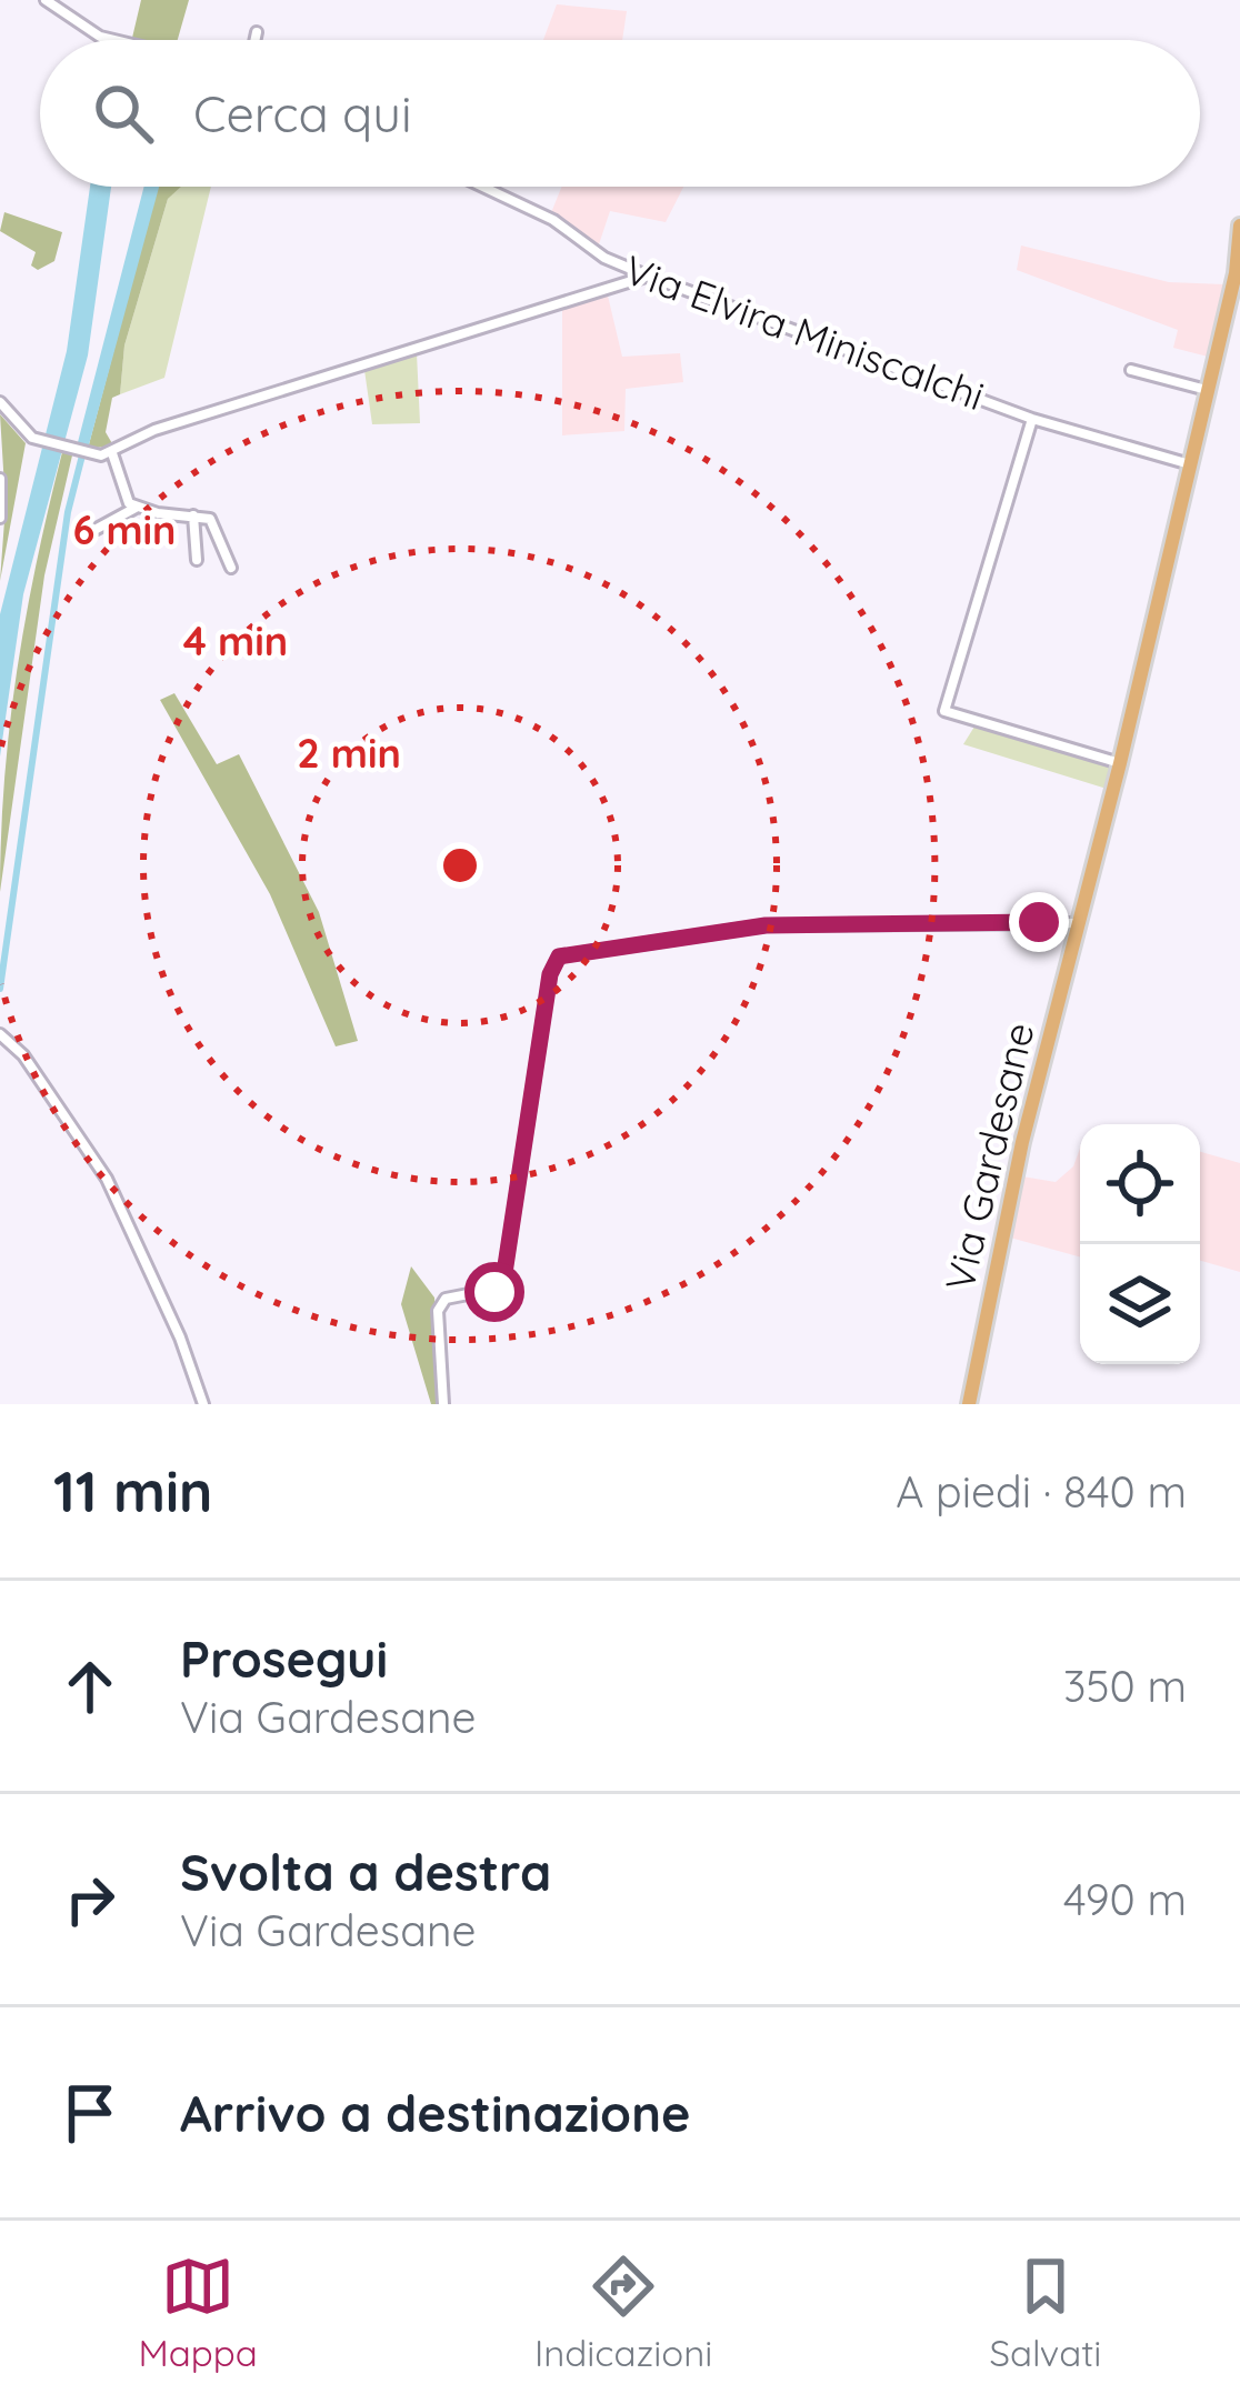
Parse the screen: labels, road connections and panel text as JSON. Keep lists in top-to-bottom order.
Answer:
{
  "streets": {
    "main road": ["Via Gardesane"],
    "street": ["Via Elvira Miniscalchi"]
  },
  "crossings": [
    ["Via Elvira Miniscalchi", "Via Gardesane"]
  ],
  "page": {
    "search": "Cerca qui",
    "heading": ["11 min", "A piedi · 840 m"],
    "list": [
      ["Prosegui", "Via Gardesane", "350 m"],
      ["Svolta a destra", "Via Gardesane", "490 m"],
      "Arrivo a destinazione"
    ],
    "nav": ["Mappa", "Indicazioni", "Salvati"]
  },
  "rings": ["6 min", "4 min", "2 min"]
}
